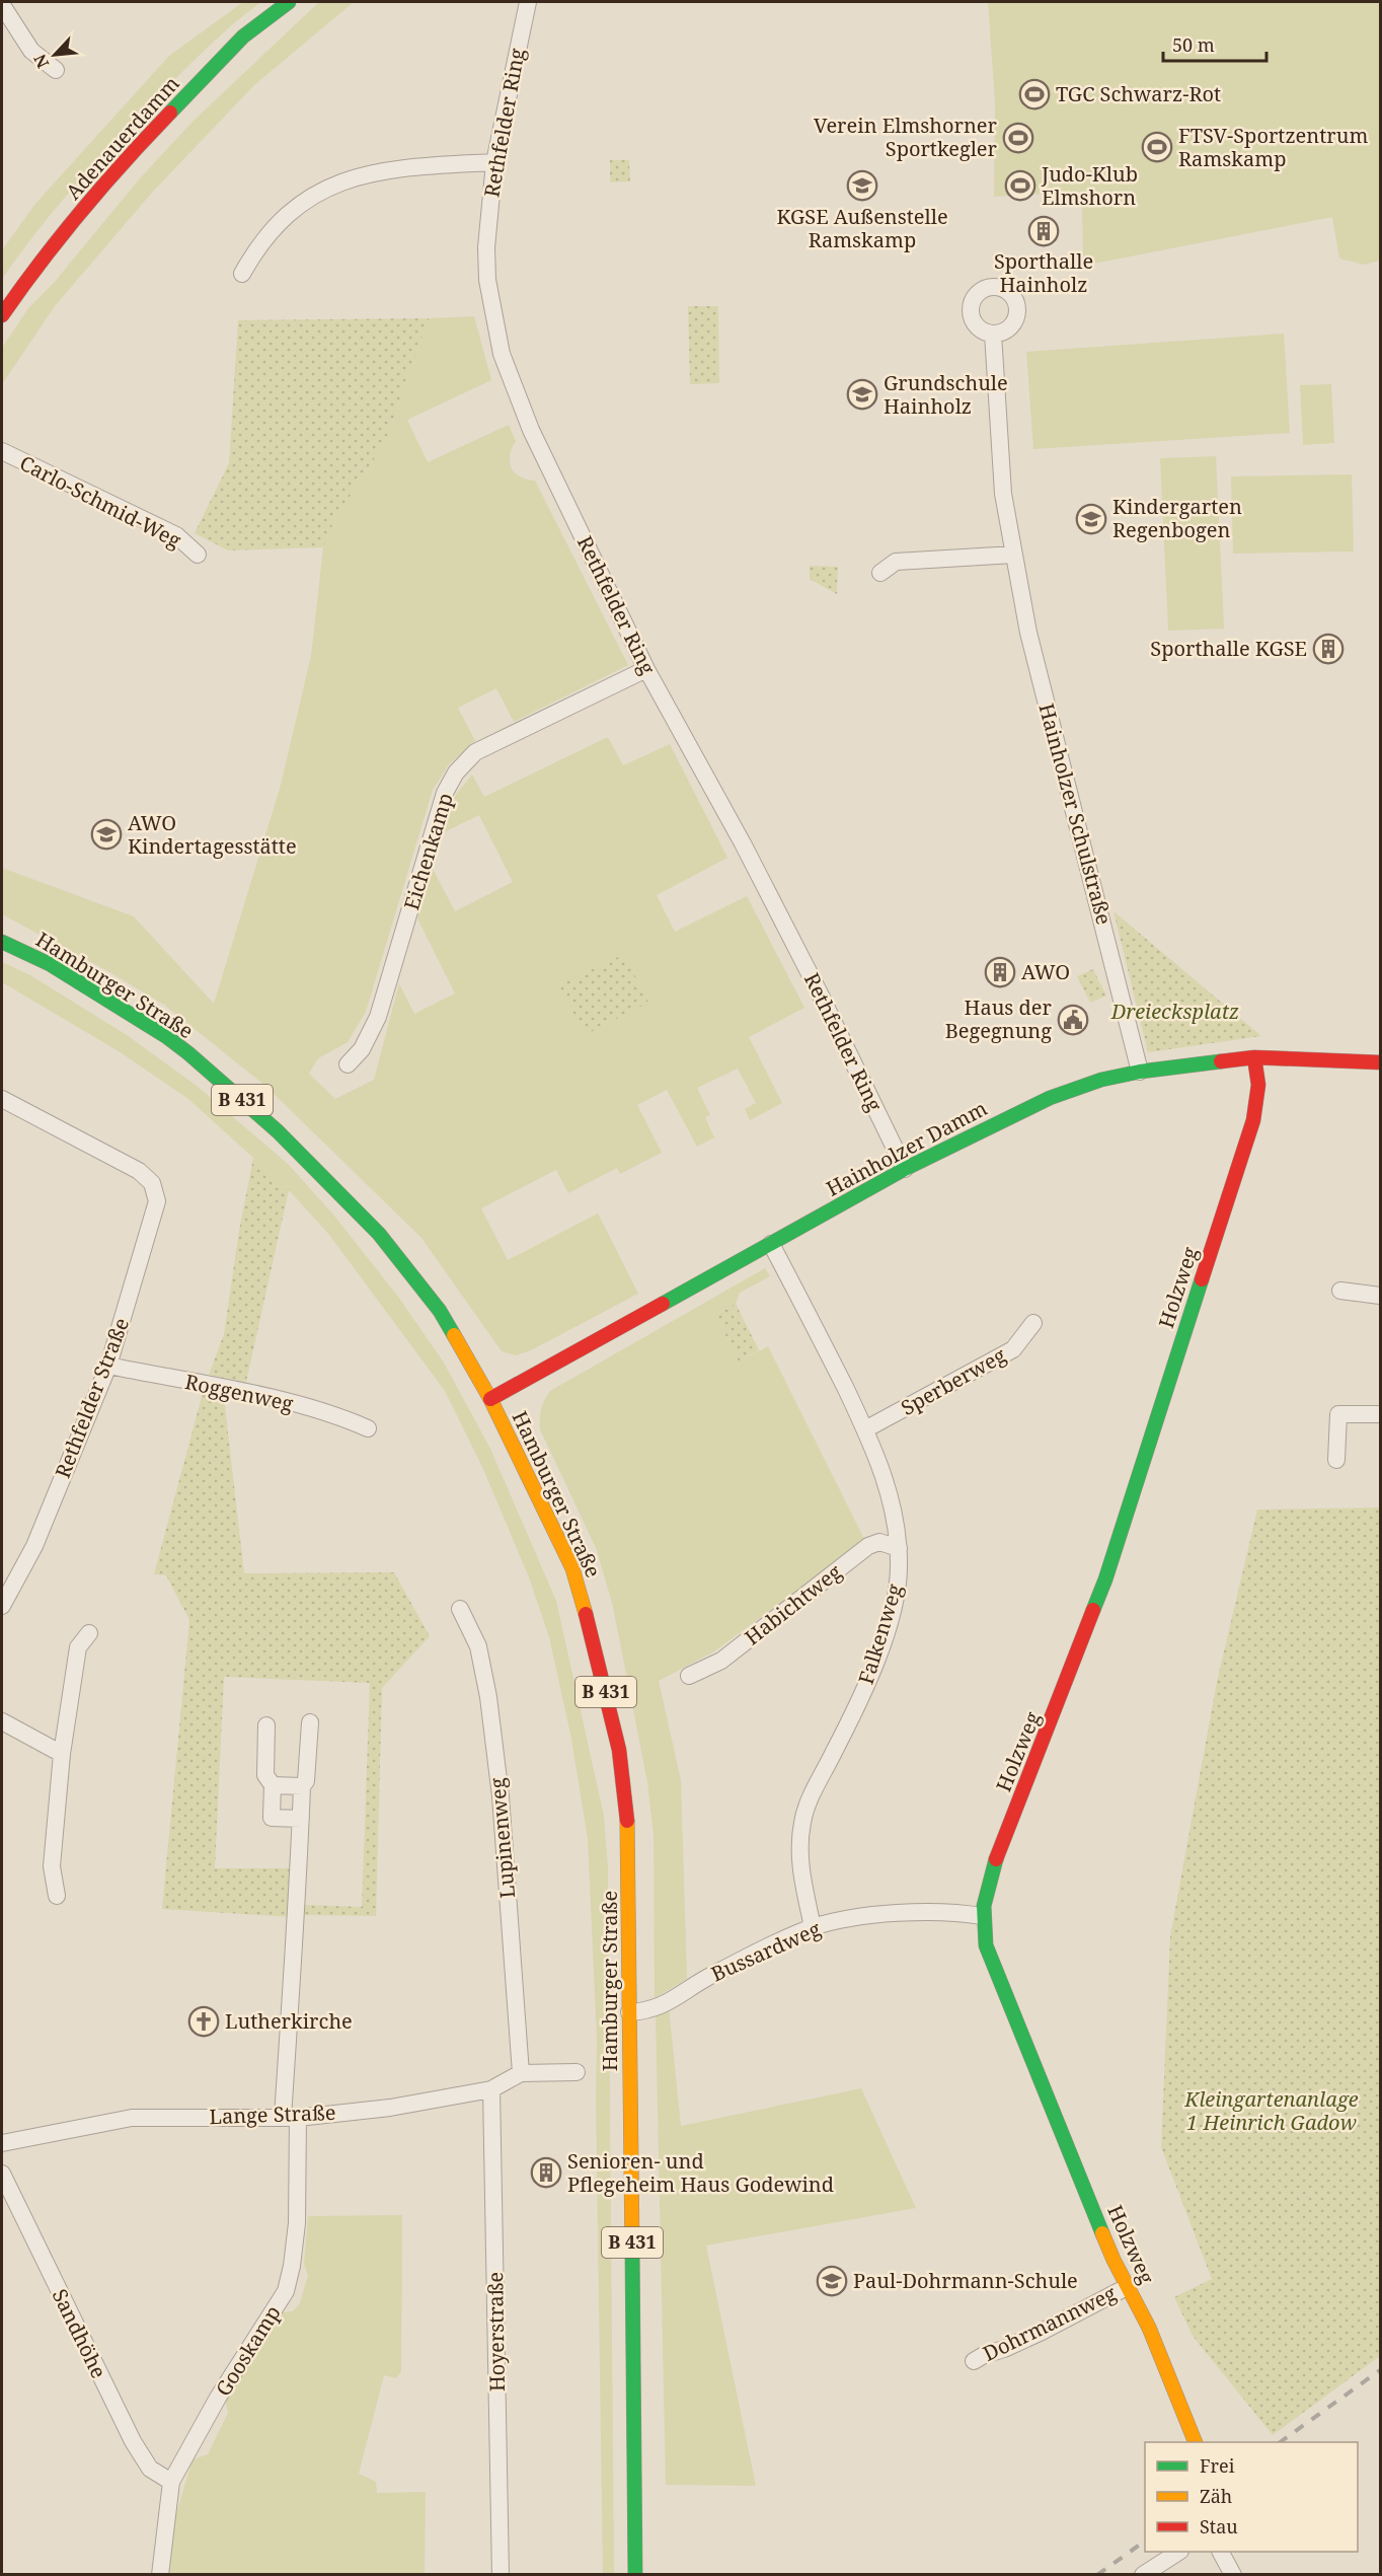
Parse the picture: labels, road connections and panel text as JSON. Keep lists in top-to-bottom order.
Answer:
{
  "streets": {
    "street": [
      "Rethfelder Ring",
      "Adenauerdamm",
      "Carlo-Schmid-Weg",
      "Hainholzer Schulstraße",
      "Eichenkamp",
      "Hamburger Straße",
      "B 431",
      "Hainholzer Damm",
      "Holzweg",
      "Sperberweg",
      "Roggenweg",
      "Rethfelder Straße",
      "Habichtweg",
      "Falkenweg",
      "Lupinenweg",
      "Bussardweg",
      "Lange Straße",
      "Dohrmannweg",
      "Hoyerstraße",
      "Sandhöhe",
      "Gooskamp"
    ]
  },
  "crossings": [
    ["Rethfelder Ring", "Eichenkamp"],
    ["Rethfelder Ring", "Hainholzer Damm"],
    ["Hainholzer Schulstraße", "Hainholzer Damm"],
    ["Hamburger Straße", "Hainholzer Damm"],
    ["Hamburger Straße", "Bussardweg"],
    ["Hainholzer Damm", "Holzweg"],
    ["Hainholzer Damm", "Falkenweg"],
    ["Holzweg", "Bussardweg"],
    ["Holzweg", "Dohrmannweg"],
    ["Sperberweg", "Falkenweg"],
    ["Roggenweg", "Rethfelder Straße"],
    ["Habichtweg", "Falkenweg"],
    ["Falkenweg", "Bussardweg"],
    ["Lupinenweg", "Lange Straße"],
    ["Lange Straße", "Hoyerstraße"],
    ["Lange Straße", "Gooskamp"],
    ["Sandhöhe", "Gooskamp"]
  ],
  "parks": ["Dreiecksplatz", "Kleingartenanlage 1 Heinrich Gadow"],
  "places": {
    "sports": [
      "TGC Schwarz-Rot",
      "Verein Elmshorner Sportkegler",
      "FTSV-Sportzentrum Ramskamp",
      "Judo-Klub Elmshorn"
    ],
    "school or university": [
      "KGSE Außenstelle Ramskamp",
      "Grundschule Hainholz",
      "Kindergarten Regenbogen",
      "AWO Kindertagesstätte",
      "Paul-Dohrmann-Schule"
    ],
    "building": [
      "Sporthalle Hainholz",
      "Sporthalle KGSE",
      "AWO",
      "Senioren- und Pflegeheim Haus Godewind"
    ],
    "public building": ["Haus der Begegnung"],
    "church": ["Lutherkirche"]
  },
  "legend": ["Frei", "Zäh", "Stau"],
  "scale_bar": "50 m",
  "north": "bottom left"
}
